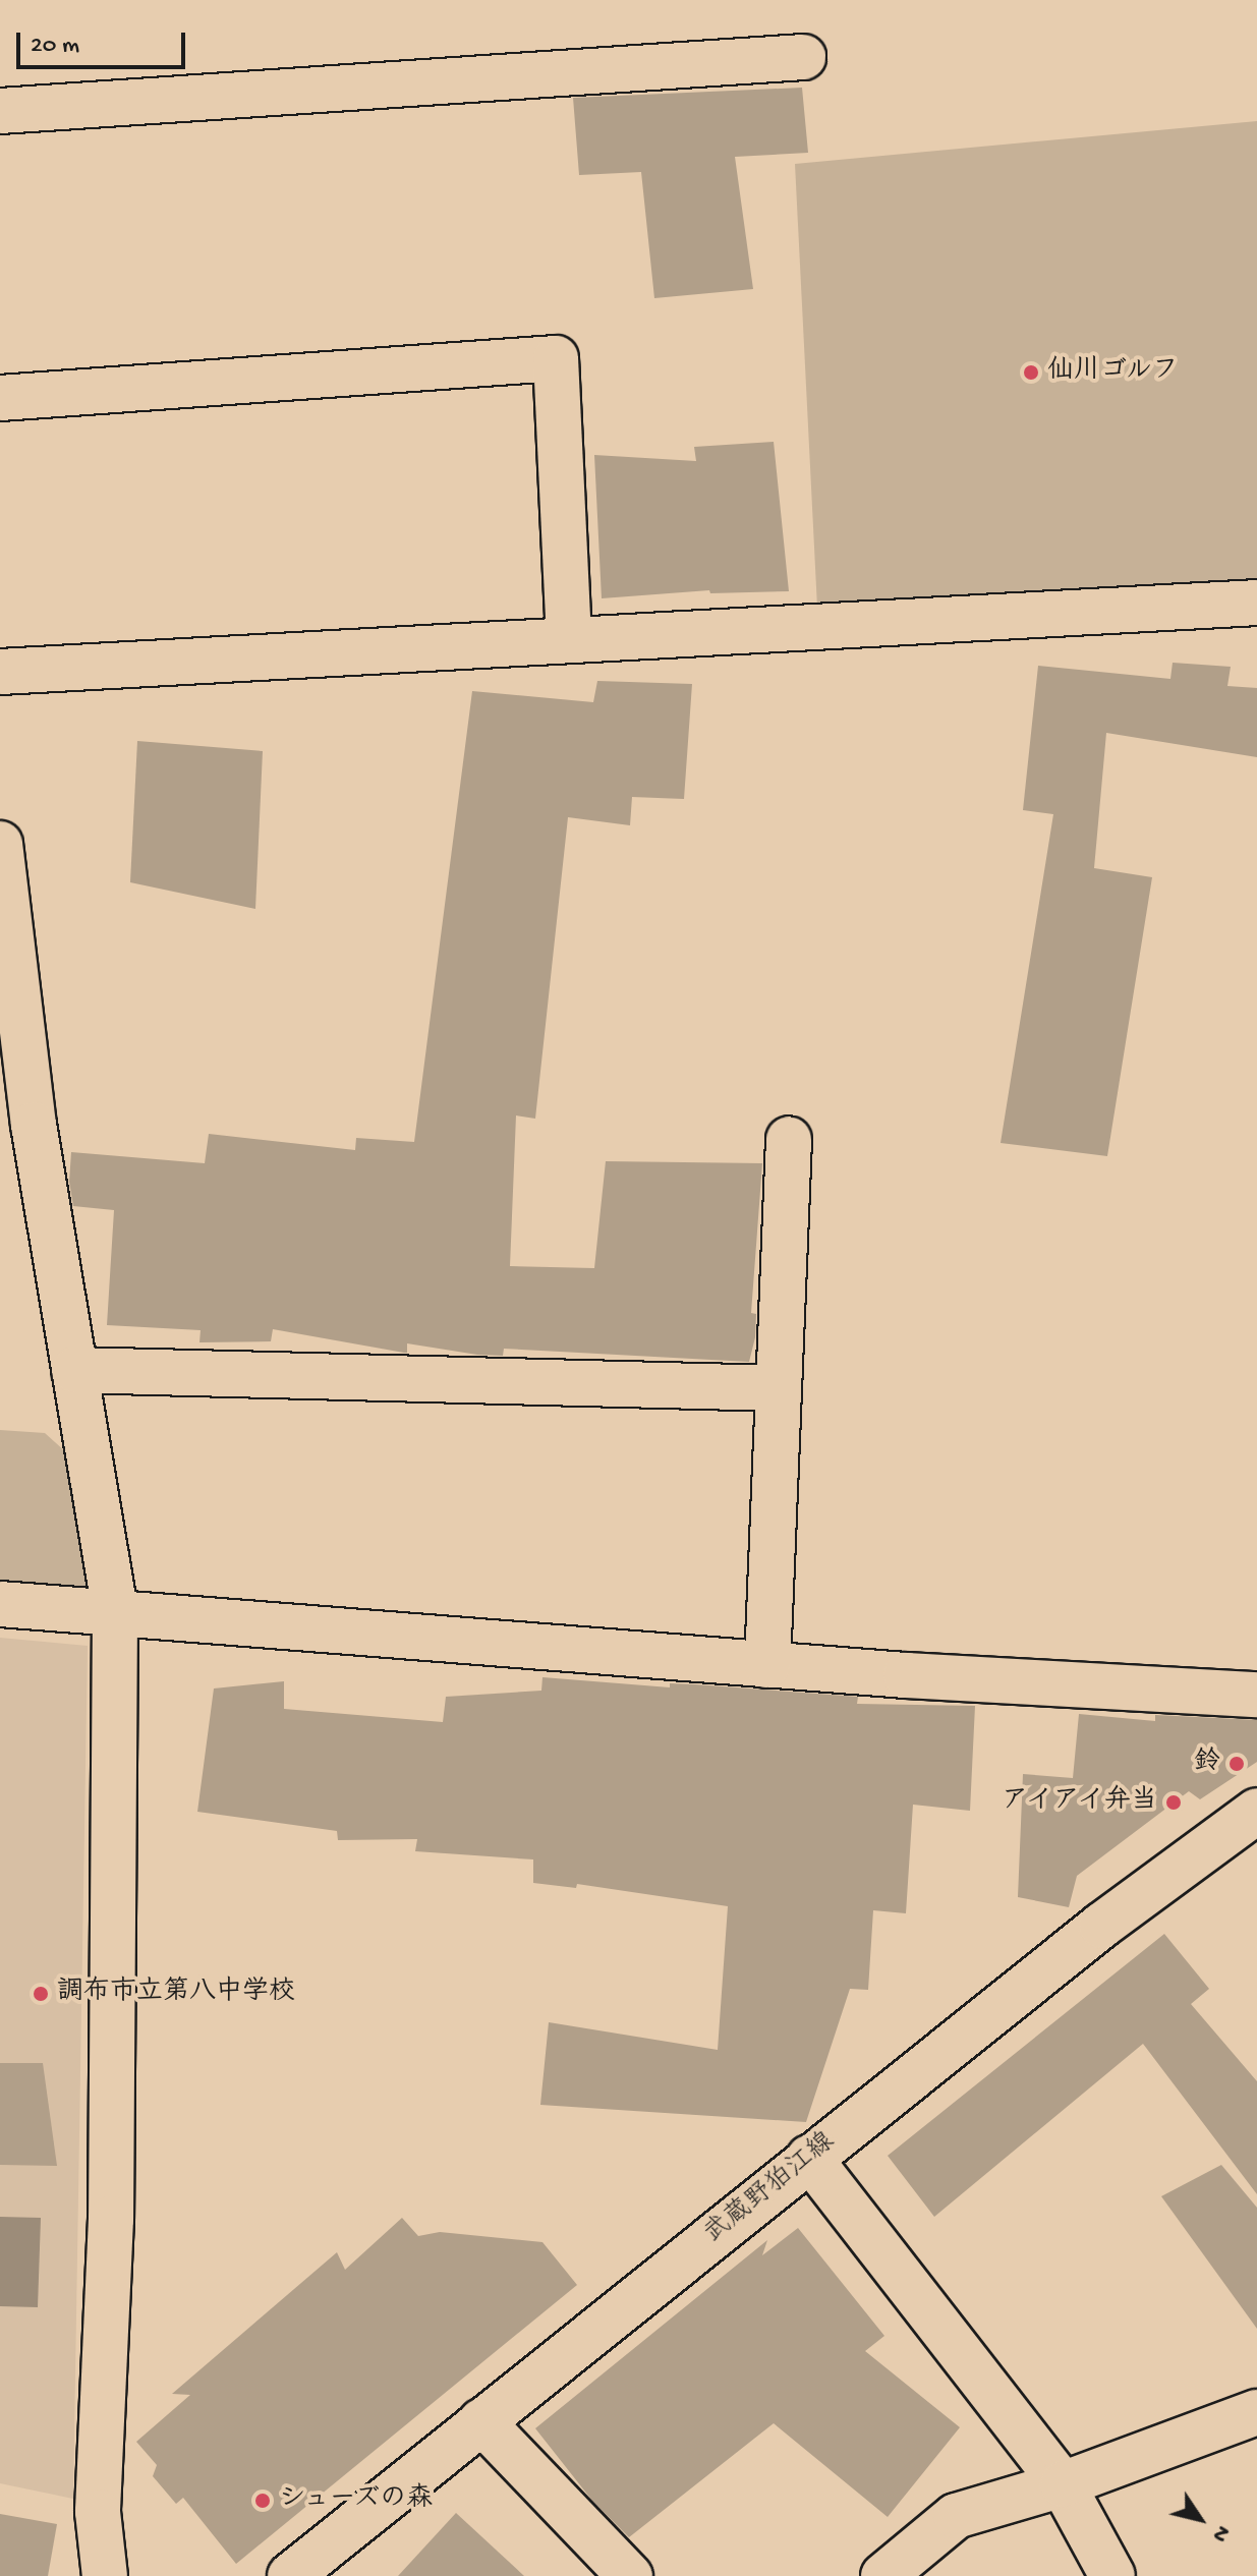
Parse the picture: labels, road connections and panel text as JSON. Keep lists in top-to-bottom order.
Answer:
{
  "streets": {
    "street": ["武蔵野狛江線"]
  },
  "places": [
    "仙川ゴルフ",
    "鈴",
    "アイアイ弁当",
    "調布市立第八中学校",
    "シューズの森"
  ],
  "scale_bar": "20 m",
  "north": "bottom right"
}
